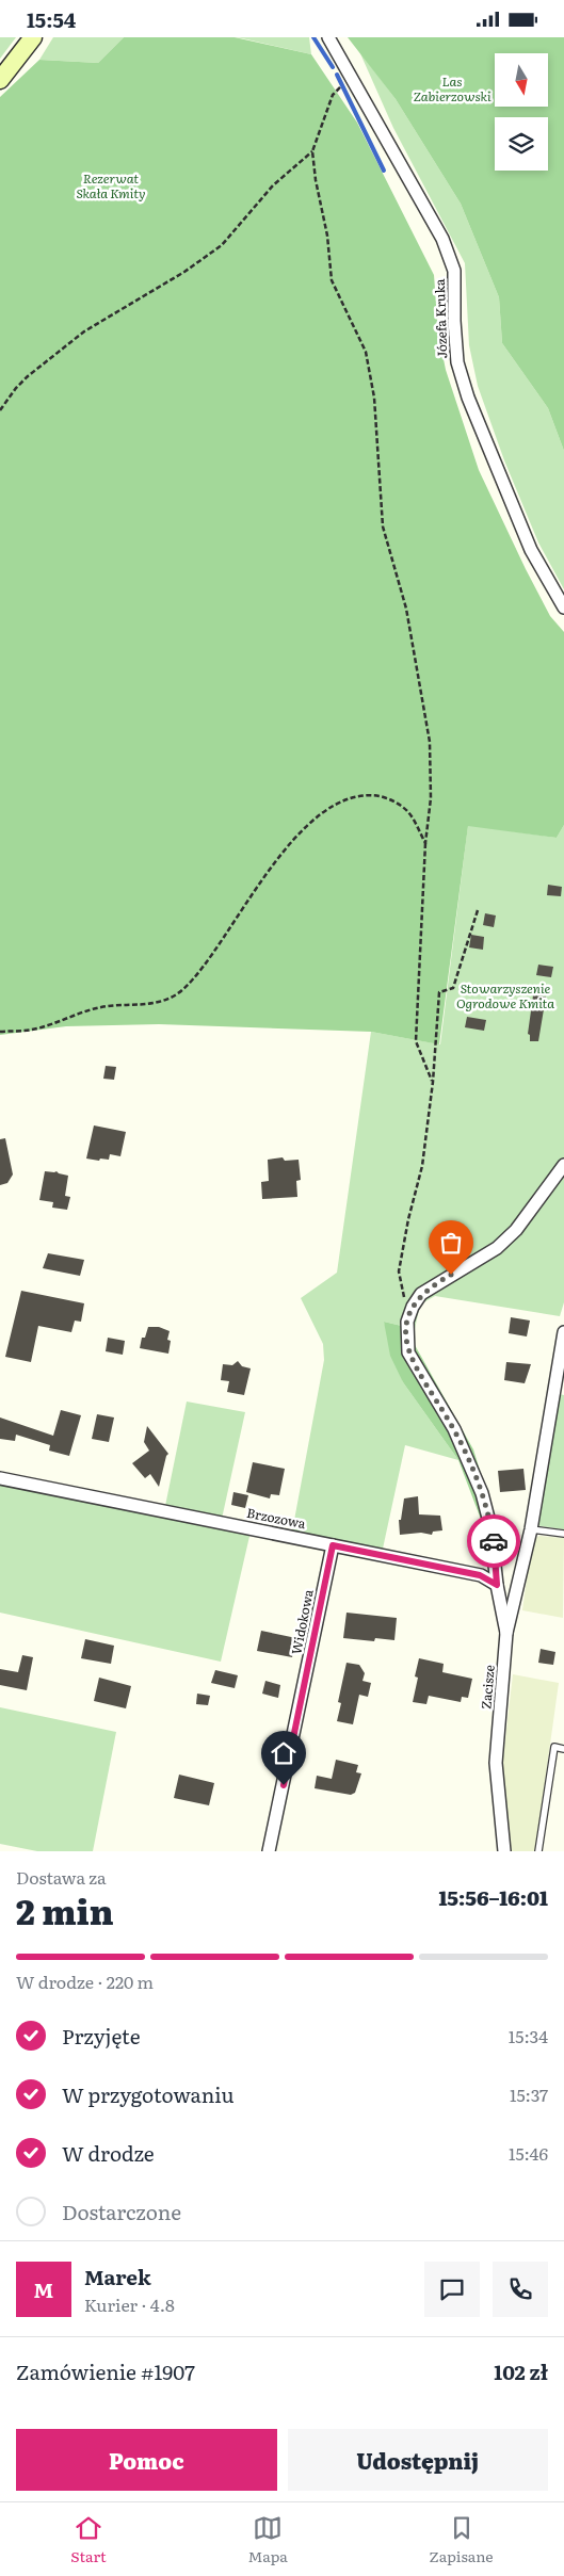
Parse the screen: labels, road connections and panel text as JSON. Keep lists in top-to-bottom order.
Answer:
{
  "streets": {
    "street": [
      "Józefa Kruka",
      "Brzozowa",
      "Widokowa",
      "Zacisze"
    ]
  },
  "crossings": [
    ["Brzozowa", "Widokowa"]
  ],
  "parks": ["Las Zabierzowski", "Rezerwat Skała Kmity", "Stowarzyszenie Ogrodowe Kmita"],
  "north": "bottom",
  "page": {
    "status": "15:54",
    "heading": ["2 min", "Dostawa za", "15:56–16:01"],
    "panel": [
      "Marek",
      "Kurier · 4.8",
      "Zamówienie #1907",
      "102 zł"
    ],
    "bar": "W drodze · 220 m",
    "list": [
      ["Przyjęte", "15:34"],
      ["W przygotowaniu", "15:37"],
      ["W drodze", "15:46"],
      "Dostarczone"
    ],
    "round": "M",
    "buttons": ["Pomoc", "Udostępnij"],
    "tabs": ["Start", "Mapa", "Zapisane"]
  }
}
